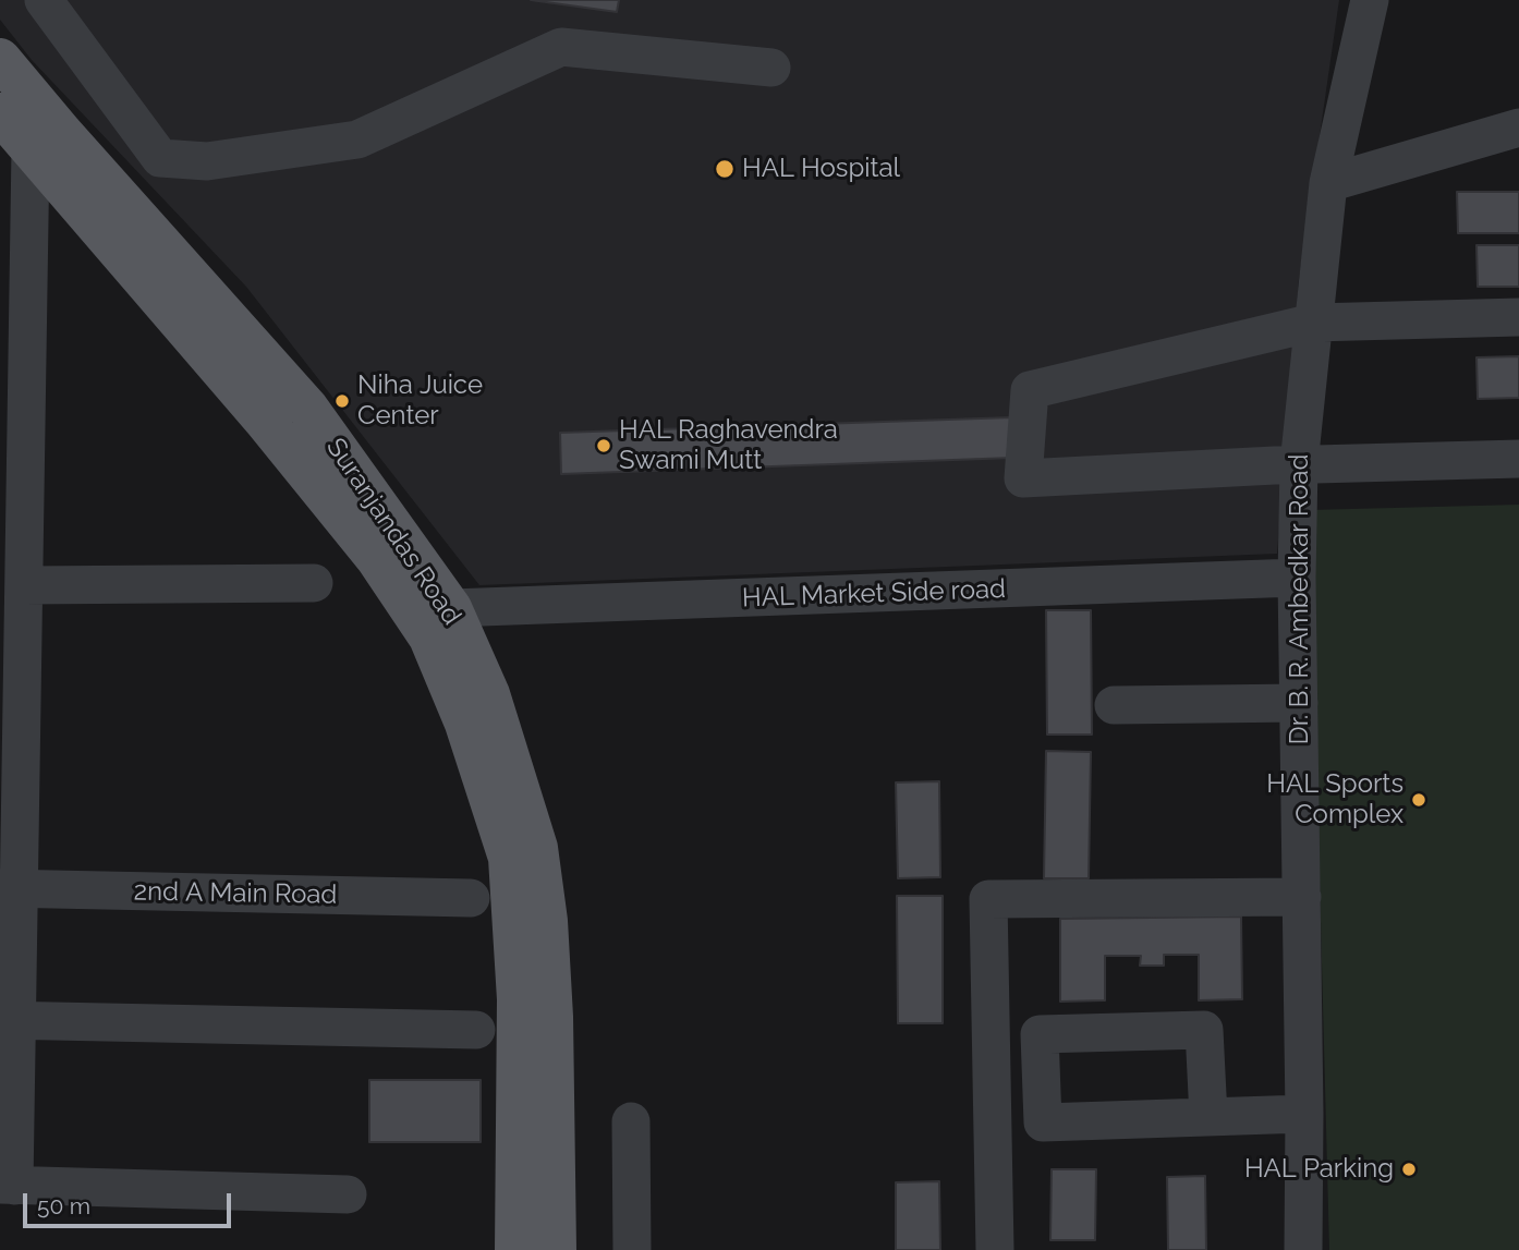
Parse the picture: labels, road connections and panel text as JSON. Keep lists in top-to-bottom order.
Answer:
{
  "streets": {
    "main road": ["Suranjandas Road"],
    "street": ["HAL Market Side road", "Dr. B. R. Ambedkar Road", "2nd A Main Road"]
  },
  "crossings": [
    ["Suranjandas Road", "HAL Market Side road"],
    ["HAL Market Side road", "Dr. B. R. Ambedkar Road"]
  ],
  "places": [
    "HAL Hospital",
    "Niha Juice Center",
    "HAL Raghavendra Swami Mutt",
    "HAL Sports Complex",
    "HAL Parking"
  ],
  "scale_bar": "50 m"
}
